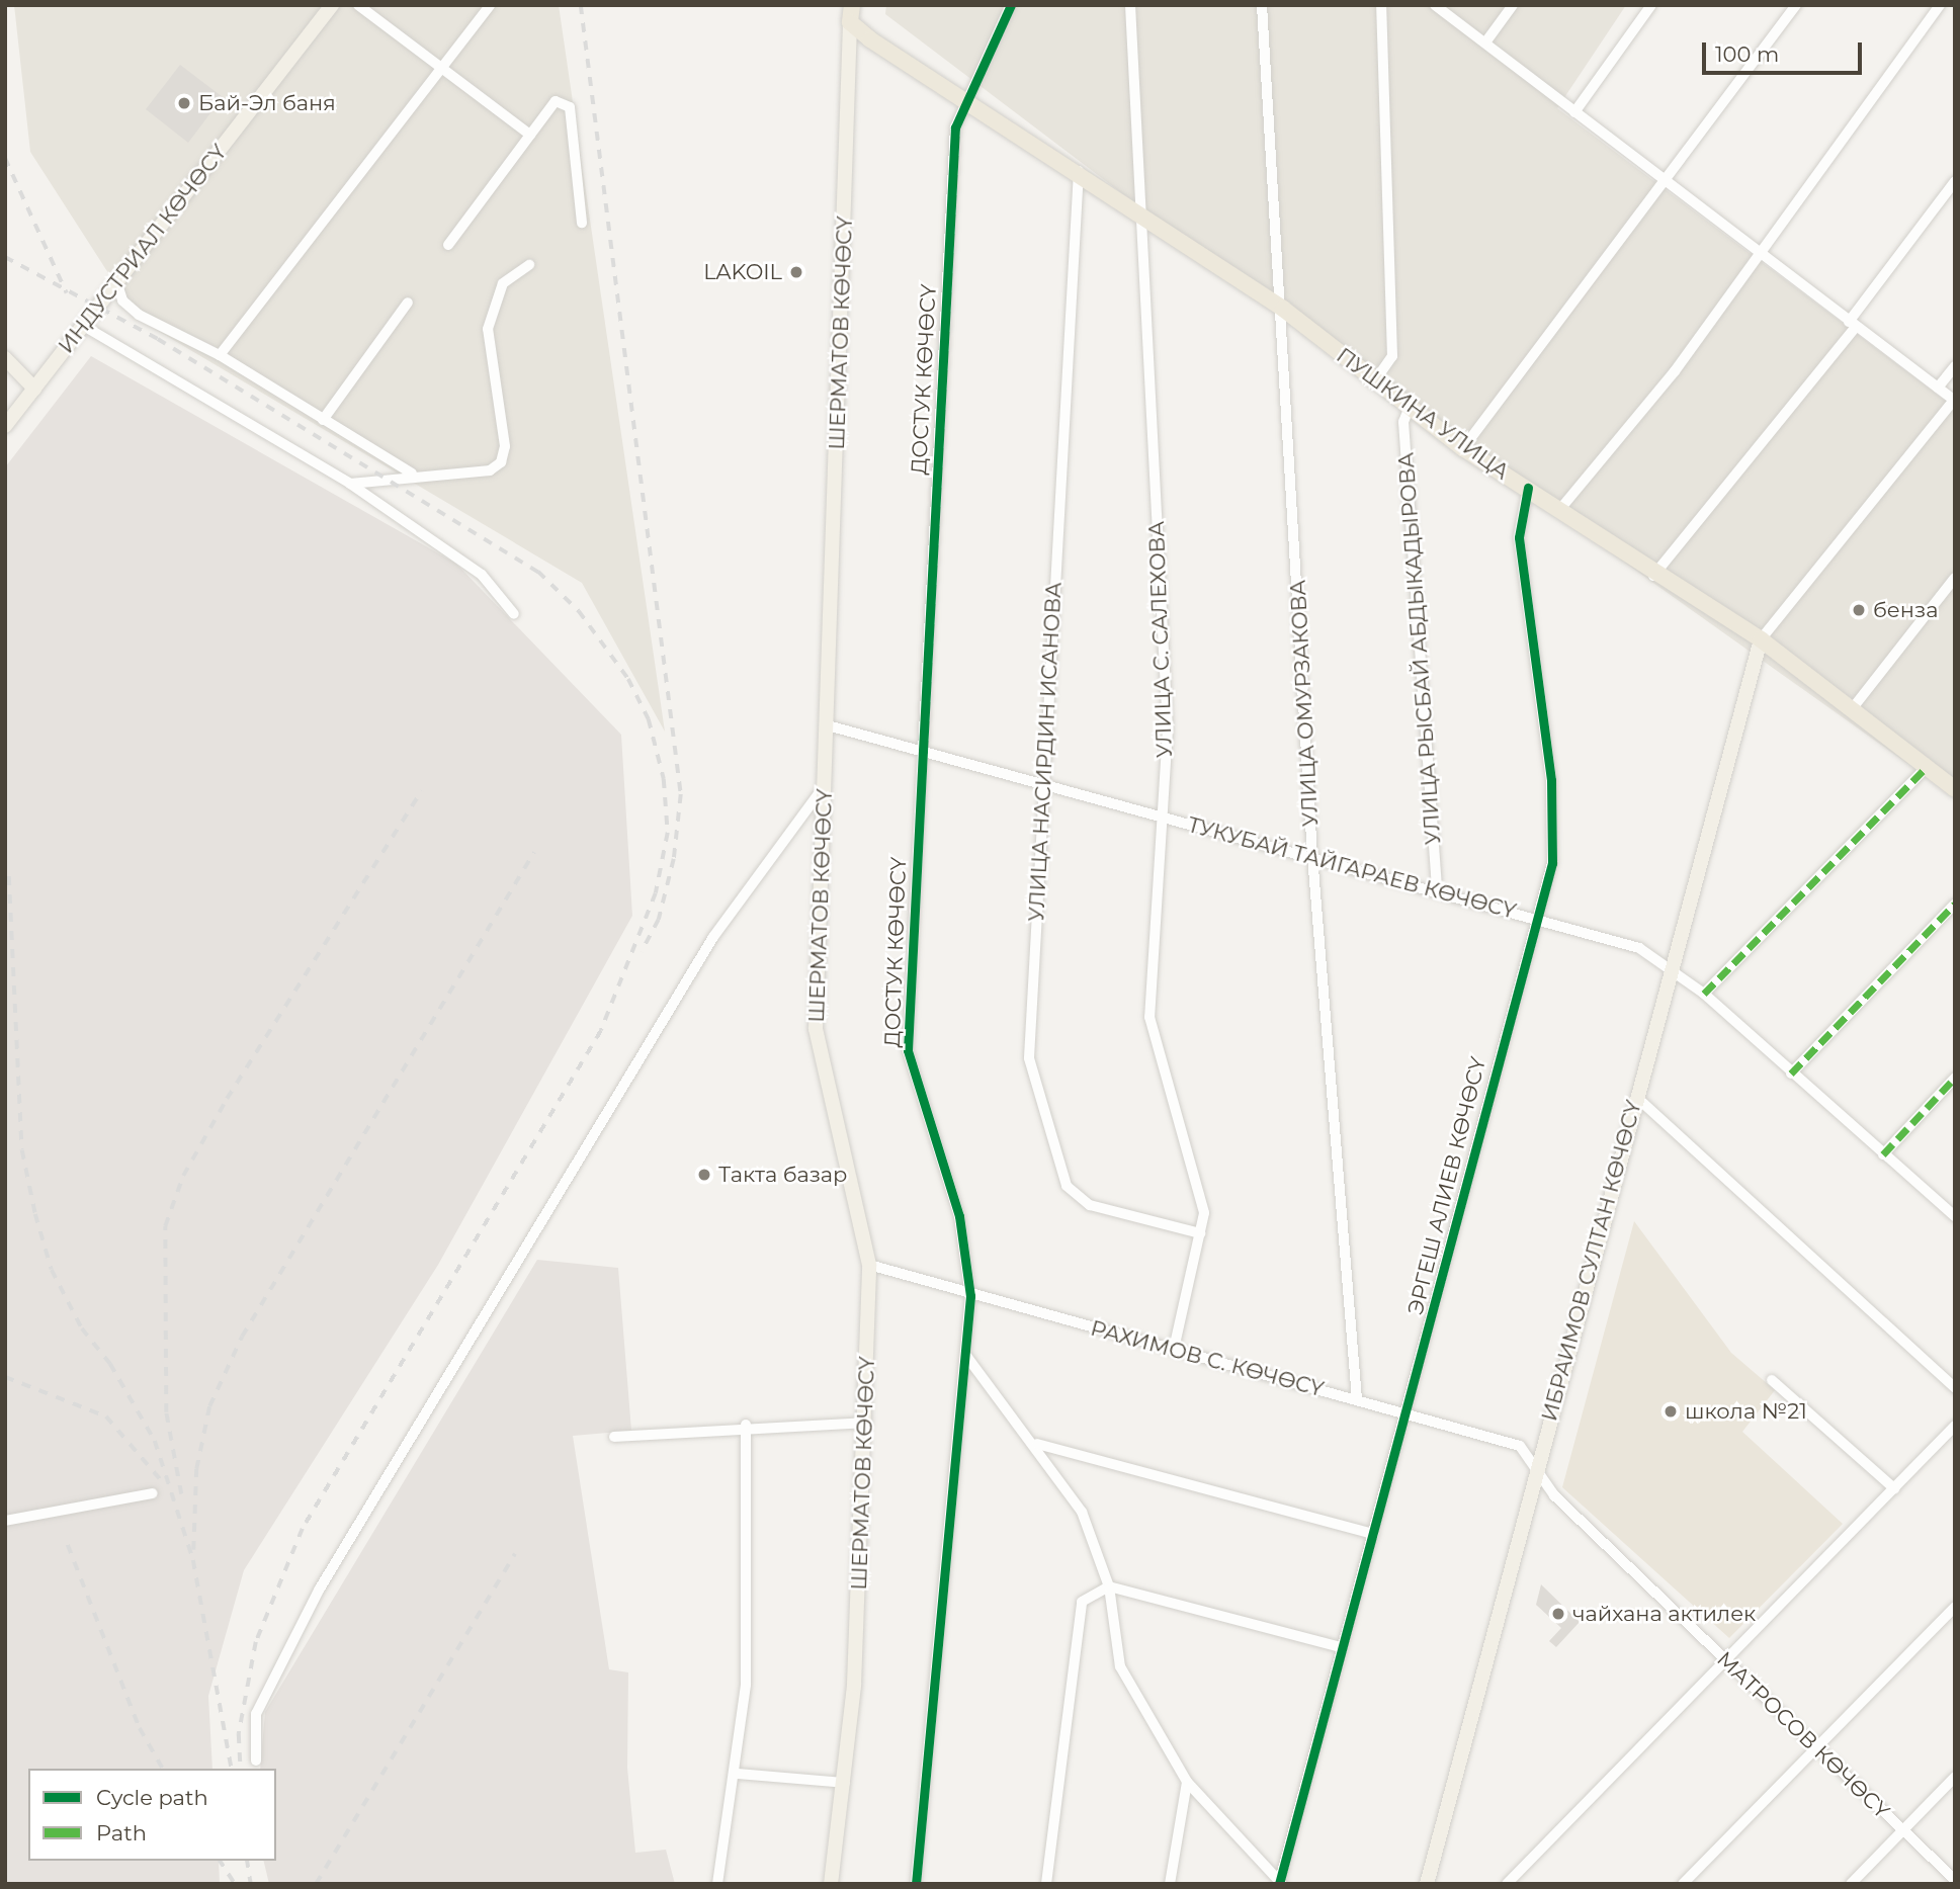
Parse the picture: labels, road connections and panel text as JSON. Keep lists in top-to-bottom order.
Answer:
{
  "streets": {
    "highway": ["ШЕРМАТОВ КӨЧӨСҮ", "ПУШКИНА УЛИЦА"],
    "main road": ["ИНДУСТРИАЛ КӨЧӨСҮ", "ИБРАИМОВ СУЛТАН КӨЧӨСҮ"],
    "street": [
      "ДОСТУК КӨЧӨСҮ",
      "УЛИЦА С. САЛЕХОВА",
      "УЛИЦА РЫСБАЙ АБДЫКАДЫРОВА",
      "УЛИЦА ОМУРЗАКОВА",
      "УЛИЦА НАСИРДИН ИСАНОВА",
      "ТУКУБАЙ ТАЙГАРАЕВ КӨЧӨСҮ",
      "ЭРГЕШ АЛИЕВ КӨЧӨСҮ",
      "РАХИМОВ С. КӨЧӨСҮ",
      "МАТРОСОВ КӨЧӨСҮ"
    ]
  },
  "crossings": [
    ["ШЕРМАТОВ КӨЧӨСҮ", "ПУШКИНА УЛИЦА"],
    ["ШЕРМАТОВ КӨЧӨСҮ", "ТУКУБАЙ ТАЙГАРАЕВ КӨЧӨСҮ"],
    ["ШЕРМАТОВ КӨЧӨСҮ", "РАХИМОВ С. КӨЧӨСҮ"],
    ["ДОСТУК КӨЧӨСҮ", "ПУШКИНА УЛИЦА"],
    ["ДОСТУК КӨЧӨСҮ", "ТУКУБАЙ ТАЙГАРАЕВ КӨЧӨСҮ"],
    ["ДОСТУК КӨЧӨСҮ", "РАХИМОВ С. КӨЧӨСҮ"],
    ["ПУШКИНА УЛИЦА", "УЛИЦА С. САЛЕХОВА"],
    ["ПУШКИНА УЛИЦА", "УЛИЦА РЫСБАЙ АБДЫКАДЫРОВА"],
    ["ПУШКИНА УЛИЦА", "УЛИЦА ОМУРЗАКОВА"],
    ["ПУШКИНА УЛИЦА", "УЛИЦА НАСИРДИН ИСАНОВА"],
    ["ПУШКИНА УЛИЦА", "ЭРГЕШ АЛИЕВ КӨЧӨСҮ"],
    ["ПУШКИНА УЛИЦА", "ИБРАИМОВ СУЛТАН КӨЧӨСҮ"],
    ["УЛИЦА С. САЛЕХОВА", "УЛИЦА НАСИРДИН ИСАНОВА"],
    ["УЛИЦА С. САЛЕХОВА", "ТУКУБАЙ ТАЙГАРАЕВ КӨЧӨСҮ"],
    ["УЛИЦА С. САЛЕХОВА", "РАХИМОВ С. КӨЧӨСҮ"],
    ["УЛИЦА РЫСБАЙ АБДЫКАДЫРОВА", "ТУКУБАЙ ТАЙГАРАЕВ КӨЧӨСҮ"],
    ["УЛИЦА ОМУРЗАКОВА", "ТУКУБАЙ ТАЙГАРАЕВ КӨЧӨСҮ"],
    ["УЛИЦА ОМУРЗАКОВА", "РАХИМОВ С. КӨЧӨСҮ"],
    ["УЛИЦА НАСИРДИН ИСАНОВА", "ТУКУБАЙ ТАЙГАРАЕВ КӨЧӨСҮ"],
    ["ТУКУБАЙ ТАЙГАРАЕВ КӨЧӨСҮ", "ЭРГЕШ АЛИЕВ КӨЧӨСҮ"],
    ["ТУКУБАЙ ТАЙГАРАЕВ КӨЧӨСҮ", "ИБРАИМОВ СУЛТАН КӨЧӨСҮ"],
    ["ЭРГЕШ АЛИЕВ КӨЧӨСҮ", "РАХИМОВ С. КӨЧӨСҮ"],
    ["ИБРАИМОВ СУЛТАН КӨЧӨСҮ", "РАХИМОВ С. КӨЧӨСҮ"],
    ["ИБРАИМОВ СУЛТАН КӨЧӨСҮ", "МАТРОСОВ КӨЧӨСҮ"],
    ["РАХИМОВ С. КӨЧӨСҮ", "МАТРОСОВ КӨЧӨСҮ"]
  ],
  "places": [
    "Бай-Эл баня",
    "LAKOIL",
    "бенза",
    "Такта базар",
    "школа №21",
    "чайхана актилек"
  ],
  "legend": ["Cycle path", "Path"],
  "scale_bar": "100 m"
}
